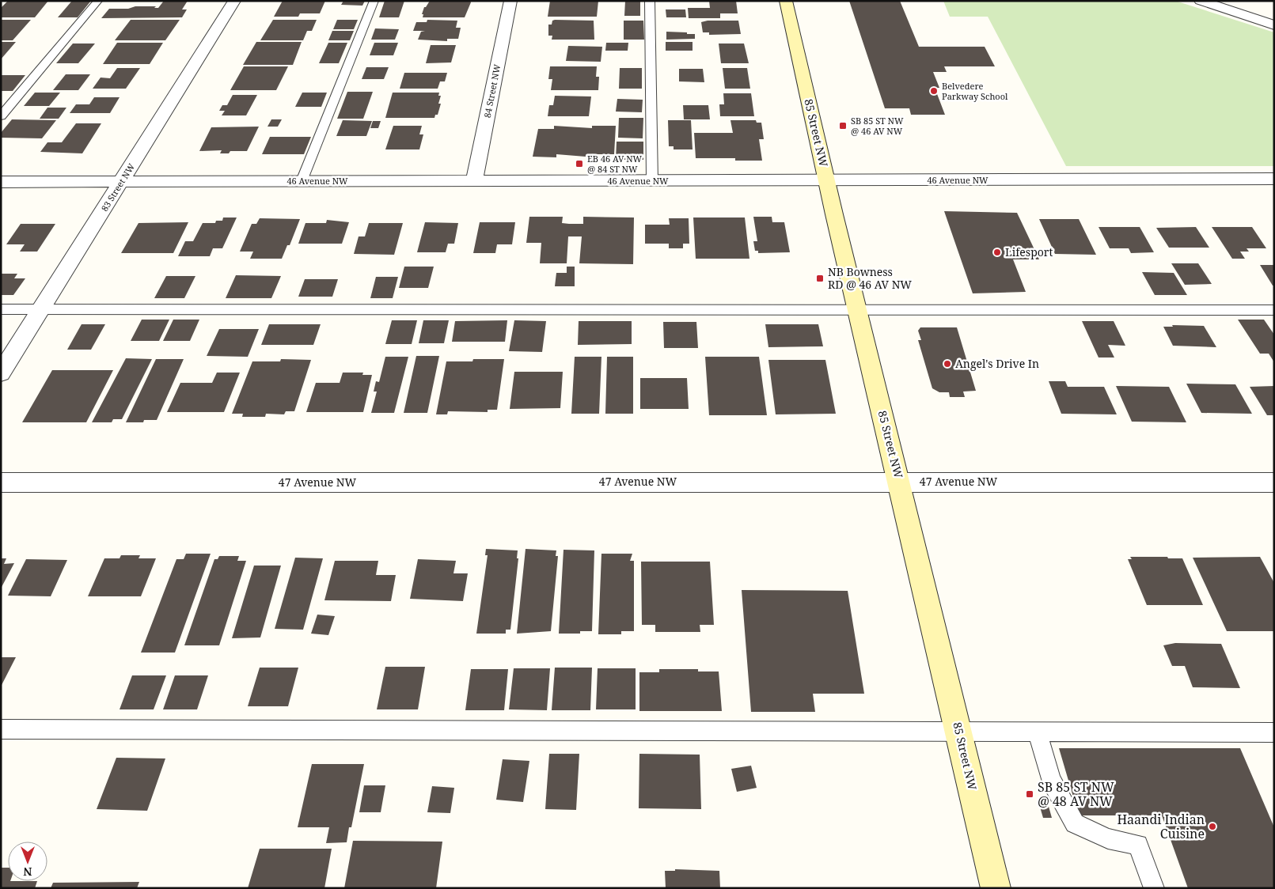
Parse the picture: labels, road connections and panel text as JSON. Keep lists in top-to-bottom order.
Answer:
{
  "streets": {
    "street": [
      "84 Street NW",
      "85 Street NW",
      "46 Avenue NW",
      "83 Street NW",
      "47 Avenue NW"
    ]
  },
  "crossings": [
    ["84 Street NW", "46 Avenue NW"],
    ["85 Street NW", "46 Avenue NW"],
    ["85 Street NW", "47 Avenue NW"],
    ["46 Avenue NW", "83 Street NW"]
  ],
  "places": {
    "other": [
      "Belvedere Parkway School",
      "Lifesport",
      "Angel's Drive In",
      "Haandi Indian Cuisine"
    ],
    "transit": [
      "SB 85 ST NW @ 46 AV NW",
      "EB 46 AV NW @ 84 ST NW",
      "NB Bowness RD @ 46 AV NW",
      "SB 85 ST NW @ 48 AV NW"
    ]
  },
  "north": "bottom"
}
